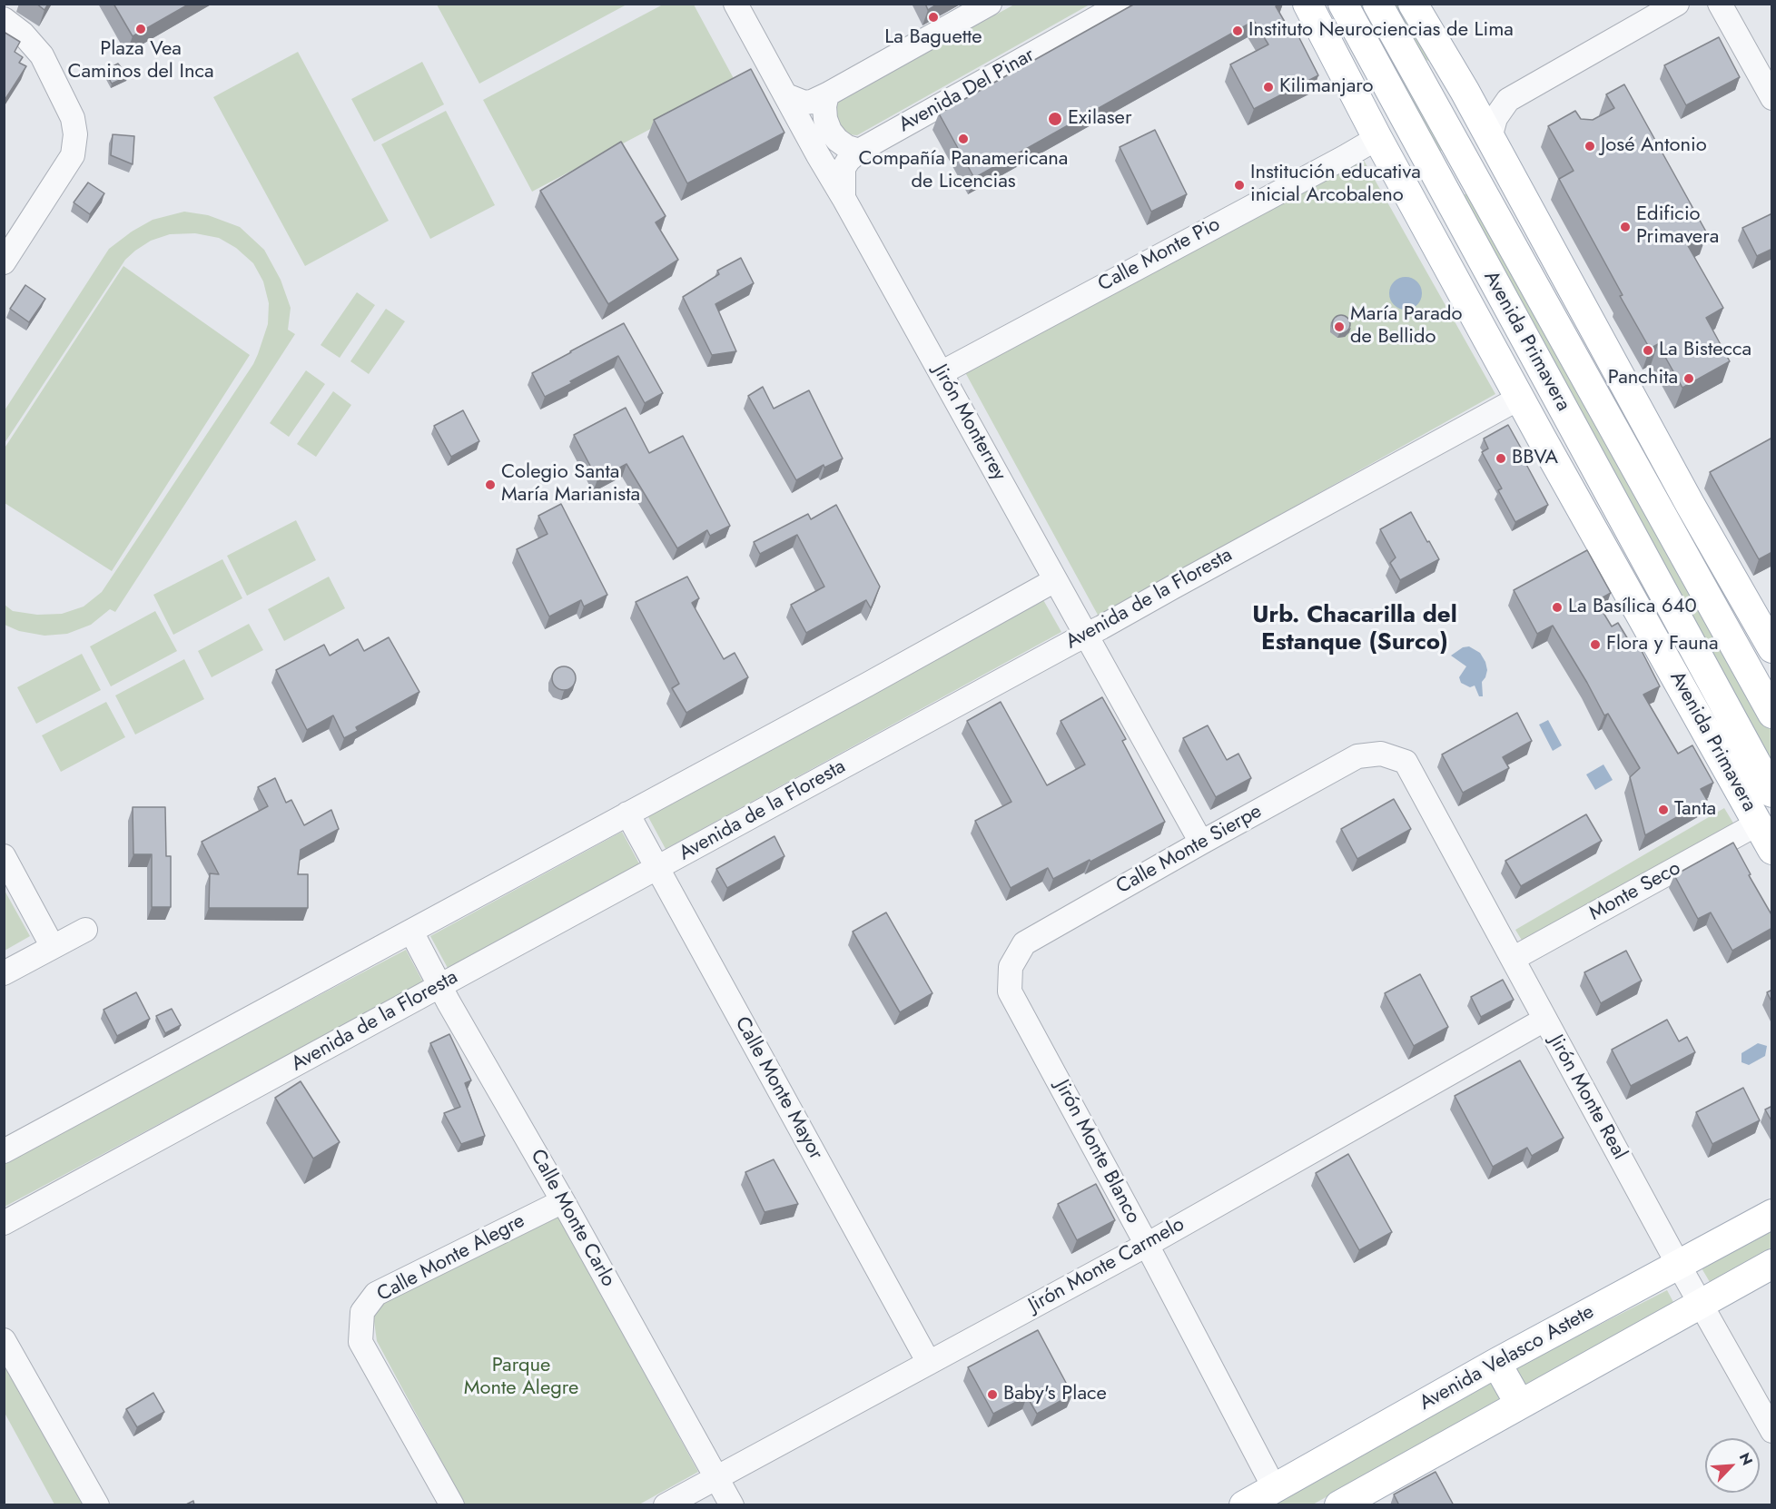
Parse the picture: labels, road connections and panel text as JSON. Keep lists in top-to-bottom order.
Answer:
{
  "streets": {
    "main road": ["Avenida Primavera", "Avenida Velasco Astete"],
    "street": [
      "Avenida Del Pinar",
      "Calle Monte Pio",
      "Jirón Monterrey",
      "Avenida de la Floresta",
      "Calle Monte Sierpe",
      "Monte Seco",
      "Calle Monte Mayor",
      "Jirón Monte Real",
      "Jirón Monte Blanco",
      "Calle Monte Carlo",
      "Calle Monte Alegre",
      "Jirón Monte Carmelo"
    ]
  },
  "crossings": [
    ["Avenida Del Pinar", "Jirón Monterrey"],
    ["Calle Monte Pio", "Avenida Primavera"],
    ["Calle Monte Pio", "Jirón Monterrey"],
    ["Avenida Primavera", "Avenida de la Floresta"],
    ["Avenida Primavera", "Monte Seco"],
    ["Jirón Monterrey", "Avenida de la Floresta"],
    ["Jirón Monterrey", "Calle Monte Sierpe"],
    ["Avenida de la Floresta", "Calle Monte Mayor"],
    ["Avenida de la Floresta", "Calle Monte Carlo"],
    ["Calle Monte Sierpe", "Jirón Monte Real"],
    ["Calle Monte Sierpe", "Jirón Monte Blanco"],
    ["Monte Seco", "Jirón Monte Real"],
    ["Calle Monte Mayor", "Jirón Monte Carmelo"],
    ["Jirón Monte Real", "Jirón Monte Carmelo"],
    ["Jirón Monte Real", "Avenida Velasco Astete"],
    ["Jirón Monte Blanco", "Jirón Monte Carmelo"],
    ["Jirón Monte Blanco", "Avenida Velasco Astete"],
    ["Calle Monte Carlo", "Calle Monte Alegre"],
    ["Calle Monte Carlo", "Jirón Monte Carmelo"]
  ],
  "districts": ["Urb. Chacarilla del Estanque (Surco)"],
  "parks": ["Parque Monte Alegre"],
  "places": [
    "La Baguette",
    "Plaza Vea Caminos del Inca",
    "Instituto Neurociencias de Lima",
    "Kilimanjaro",
    "Exilaser",
    "Compañía Panamericana de Licencias",
    "José Antonio",
    "Institución educativa inicial Arcobaleno",
    "Edificio Primavera",
    "María Parado de Bellido",
    "La Bistecca",
    "Panchita",
    "BBVA",
    "Colegio Santa María Marianista",
    "La Basílica 640",
    "Flora y Fauna",
    "Tanta",
    "Baby's Place"
  ],
  "north": "top right"
}
